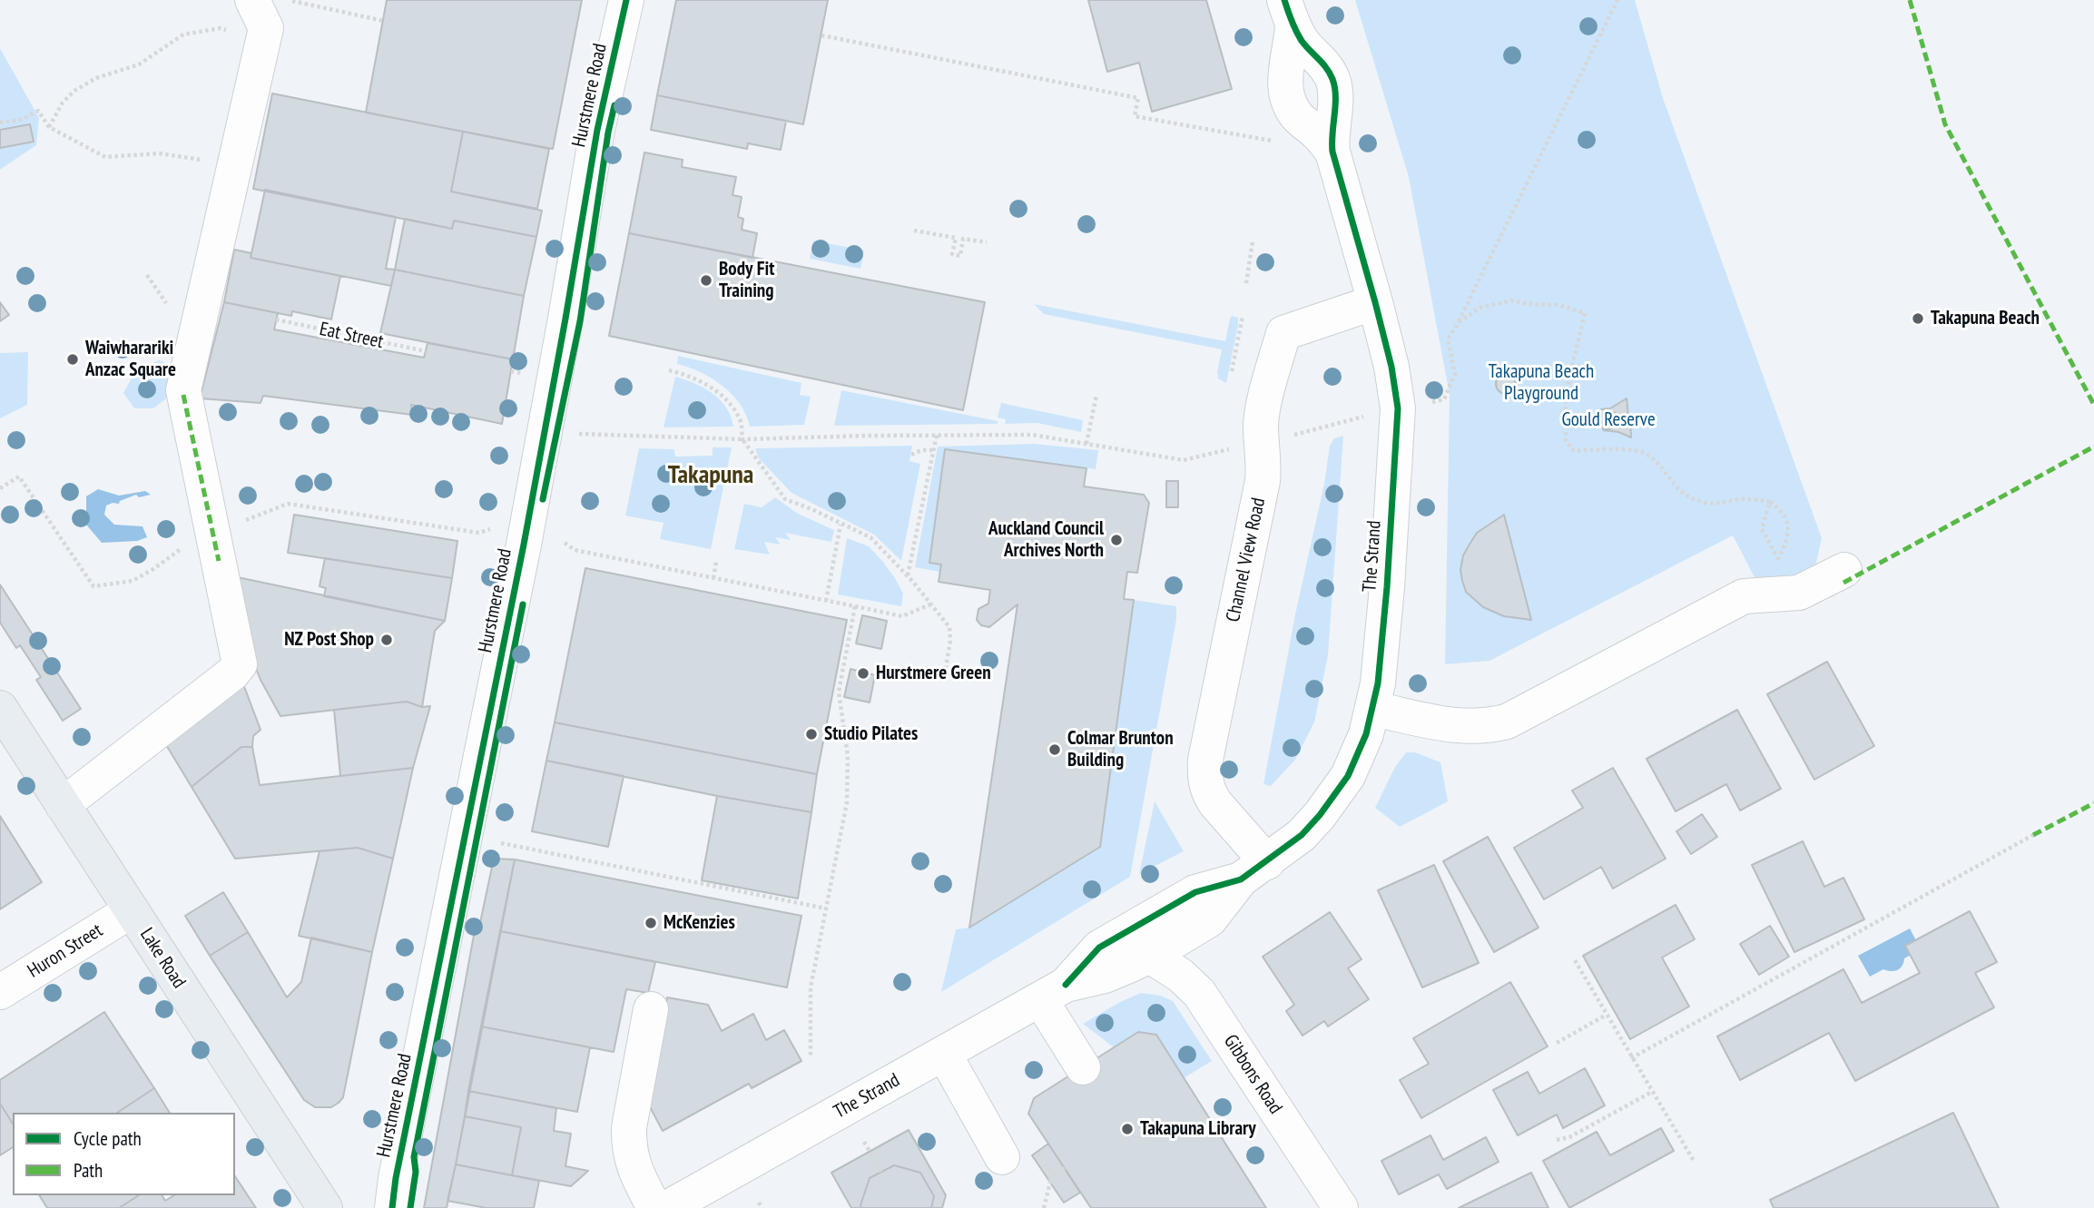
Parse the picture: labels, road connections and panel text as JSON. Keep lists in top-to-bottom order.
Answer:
{
  "streets": {
    "main road": ["Lake Road"],
    "street": [
      "Hurstmere Road",
      "The Strand",
      "Channel View Road",
      "Huron Street",
      "Gibbons Road"
    ],
    "path": ["Eat Street"]
  },
  "crossings": [
    ["The Strand", "Channel View Road"],
    ["The Strand", "Gibbons Road"],
    ["Huron Street", "Lake Road"]
  ],
  "districts": ["Takapuna"],
  "parks": ["Takapuna Beach Playground", "Gould Reserve"],
  "places": [
    "Body Fit Training",
    "Takapuna Beach",
    "Waiwharariki Anzac Square",
    "Auckland Council Archives North",
    "NZ Post Shop",
    "Hurstmere Green",
    "Studio Pilates",
    "Colmar Brunton Building",
    "McKenzies",
    "Takapuna Library"
  ],
  "legend": ["Cycle path", "Path"]
}
